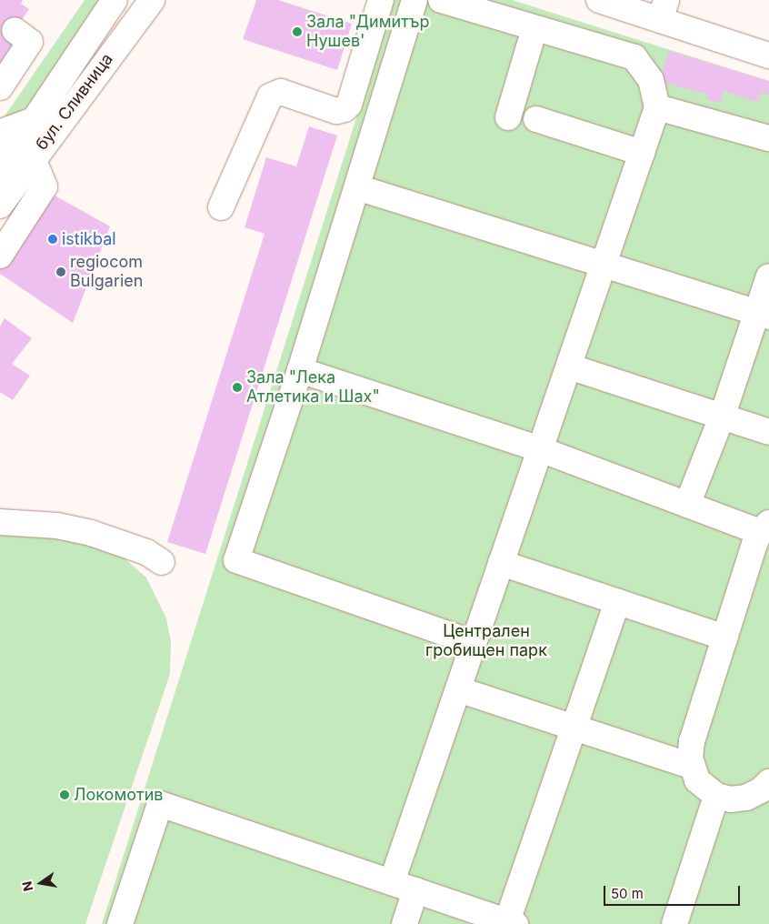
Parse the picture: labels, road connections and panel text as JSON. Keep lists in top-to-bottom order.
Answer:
{
  "streets": {
    "main road": ["бул. Сливница"]
  },
  "parks": ["Централен гробищен парк"],
  "places": [
    "Зала \"Димитър Нушев'",
    "istikbal",
    "regiocom Bulgarien",
    "Зала \"Лека Атлетика и Шах\"",
    "Локомотив"
  ],
  "scale_bar": "50 m",
  "north": "left"
}
